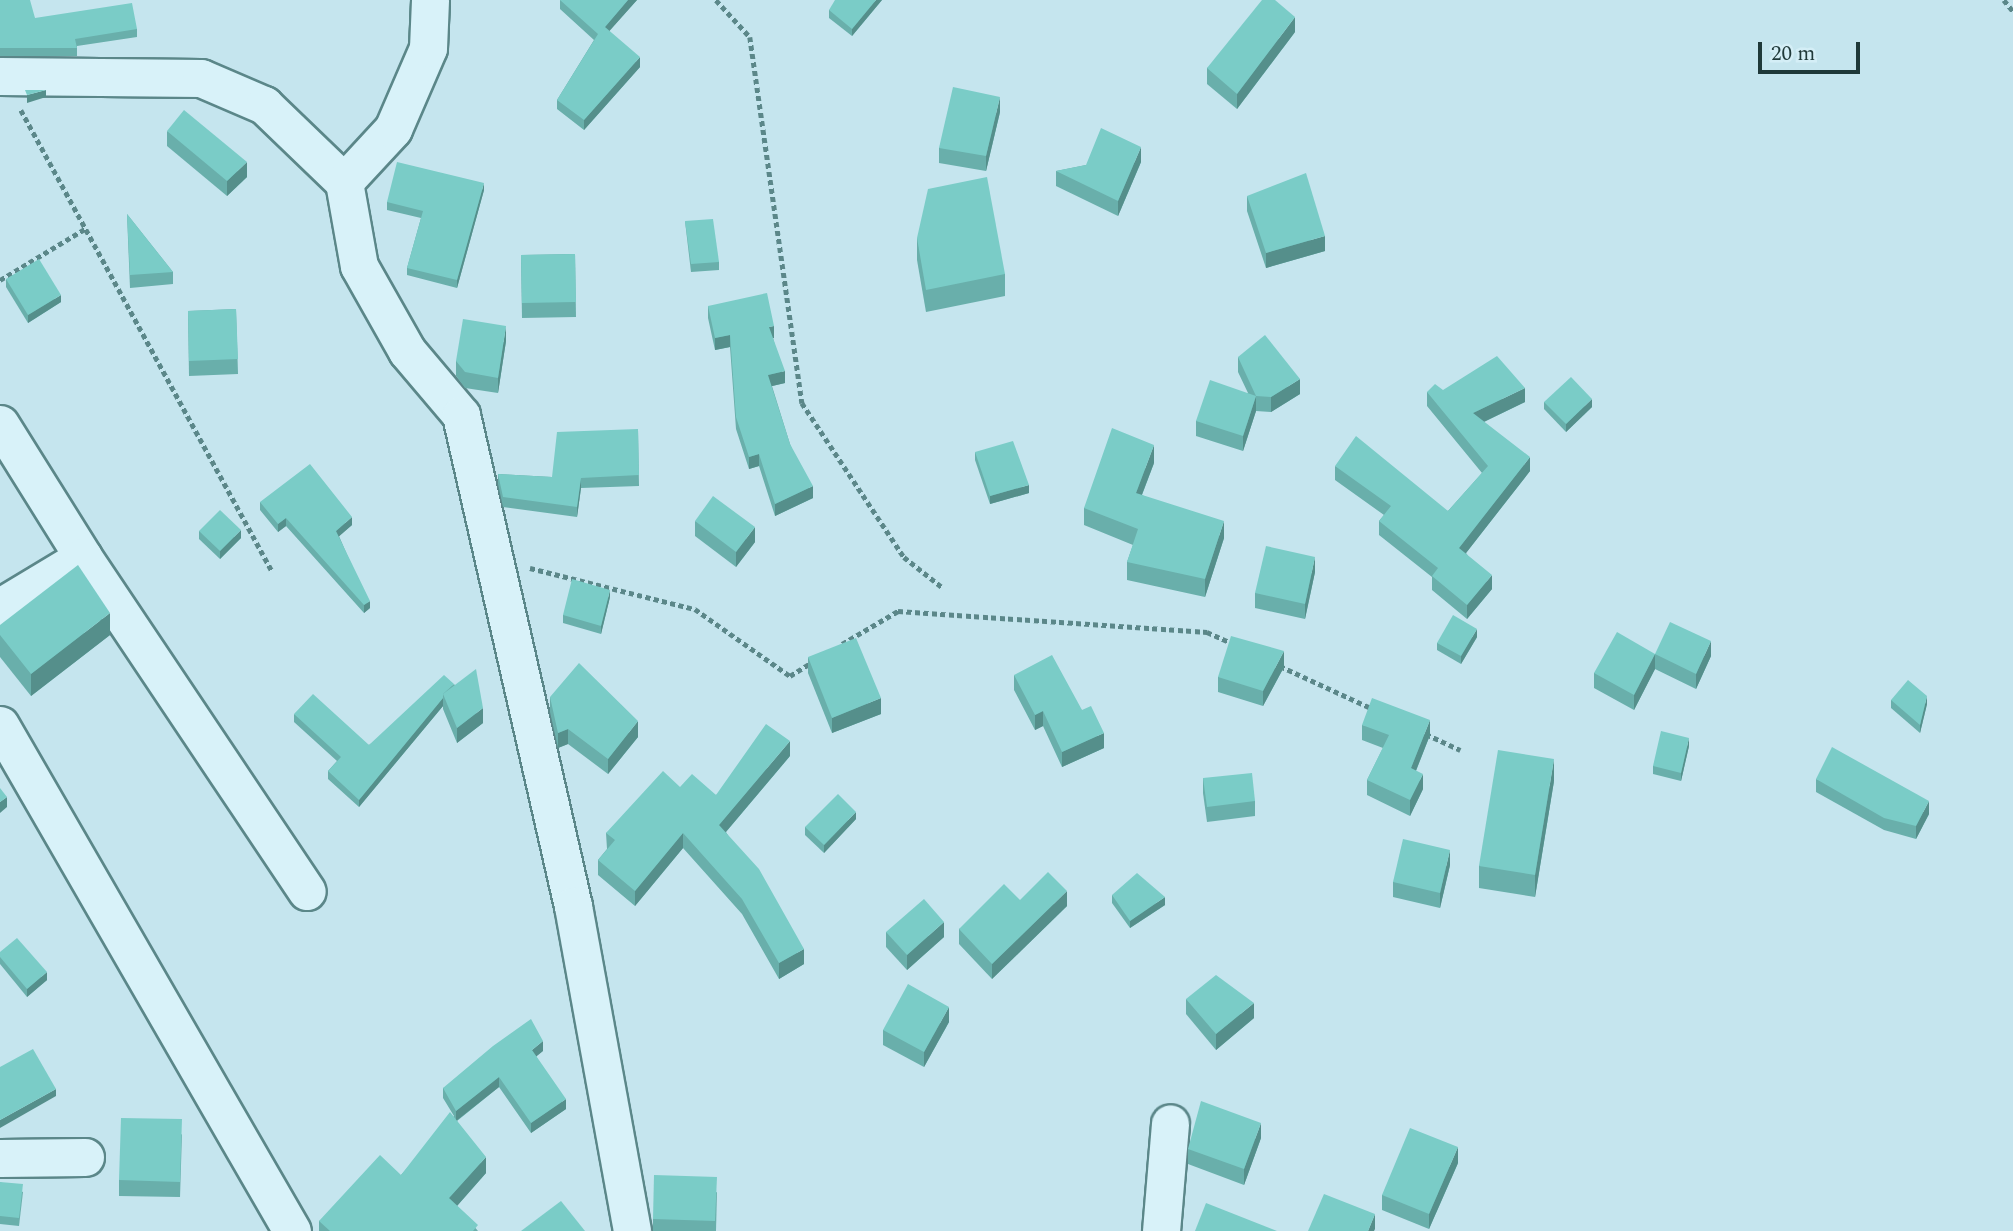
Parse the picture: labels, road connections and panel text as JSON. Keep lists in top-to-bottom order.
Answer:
{
  "scale_bar": "20 m"
}
